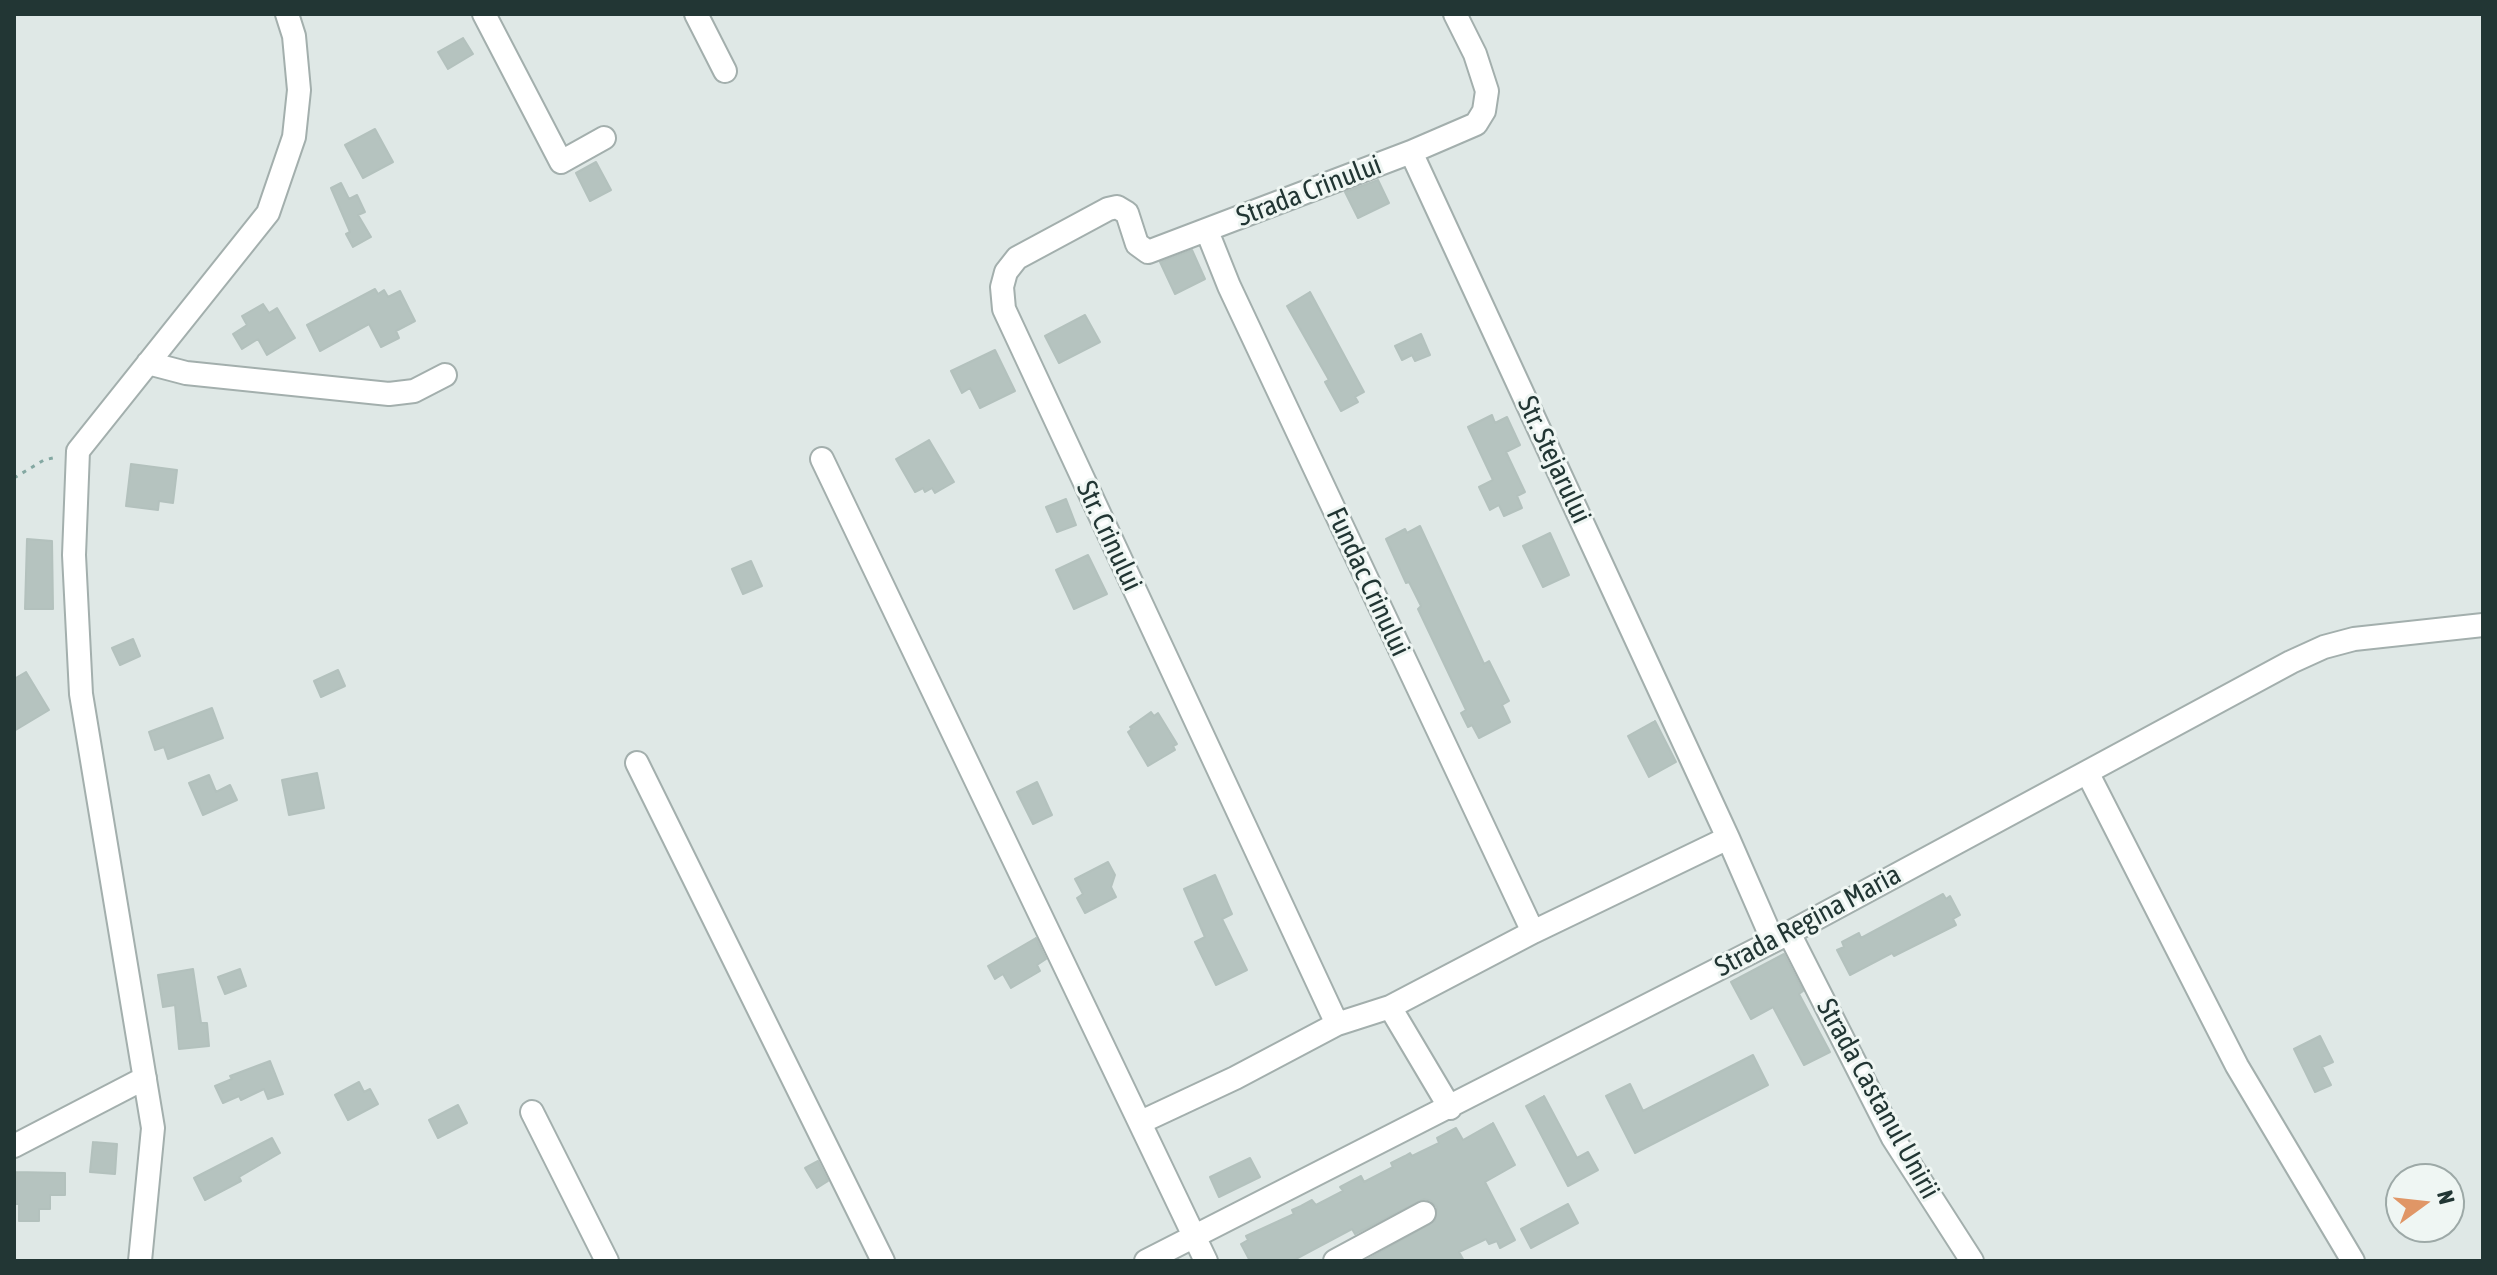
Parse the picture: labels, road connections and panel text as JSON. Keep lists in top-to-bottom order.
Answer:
{
  "streets": {
    "street": [
      "Strada Crinului",
      "Str. Stejarului",
      "Str. Crinului",
      "Fundac Crinului",
      "Strada Regina Maria",
      "Strada Castanul Unirii"
    ]
  },
  "crossings": [
    ["Strada Crinului", "Str. Stejarului"],
    ["Strada Crinului", "Str. Crinului"],
    ["Strada Crinului", "Fundac Crinului"],
    ["Str. Stejarului", "Strada Regina Maria"],
    ["Str. Stejarului", "Strada Castanul Unirii"],
    ["Str. Crinului", "Fundac Crinului"],
    ["Strada Regina Maria", "Strada Castanul Unirii"]
  ],
  "north": "right"
}
